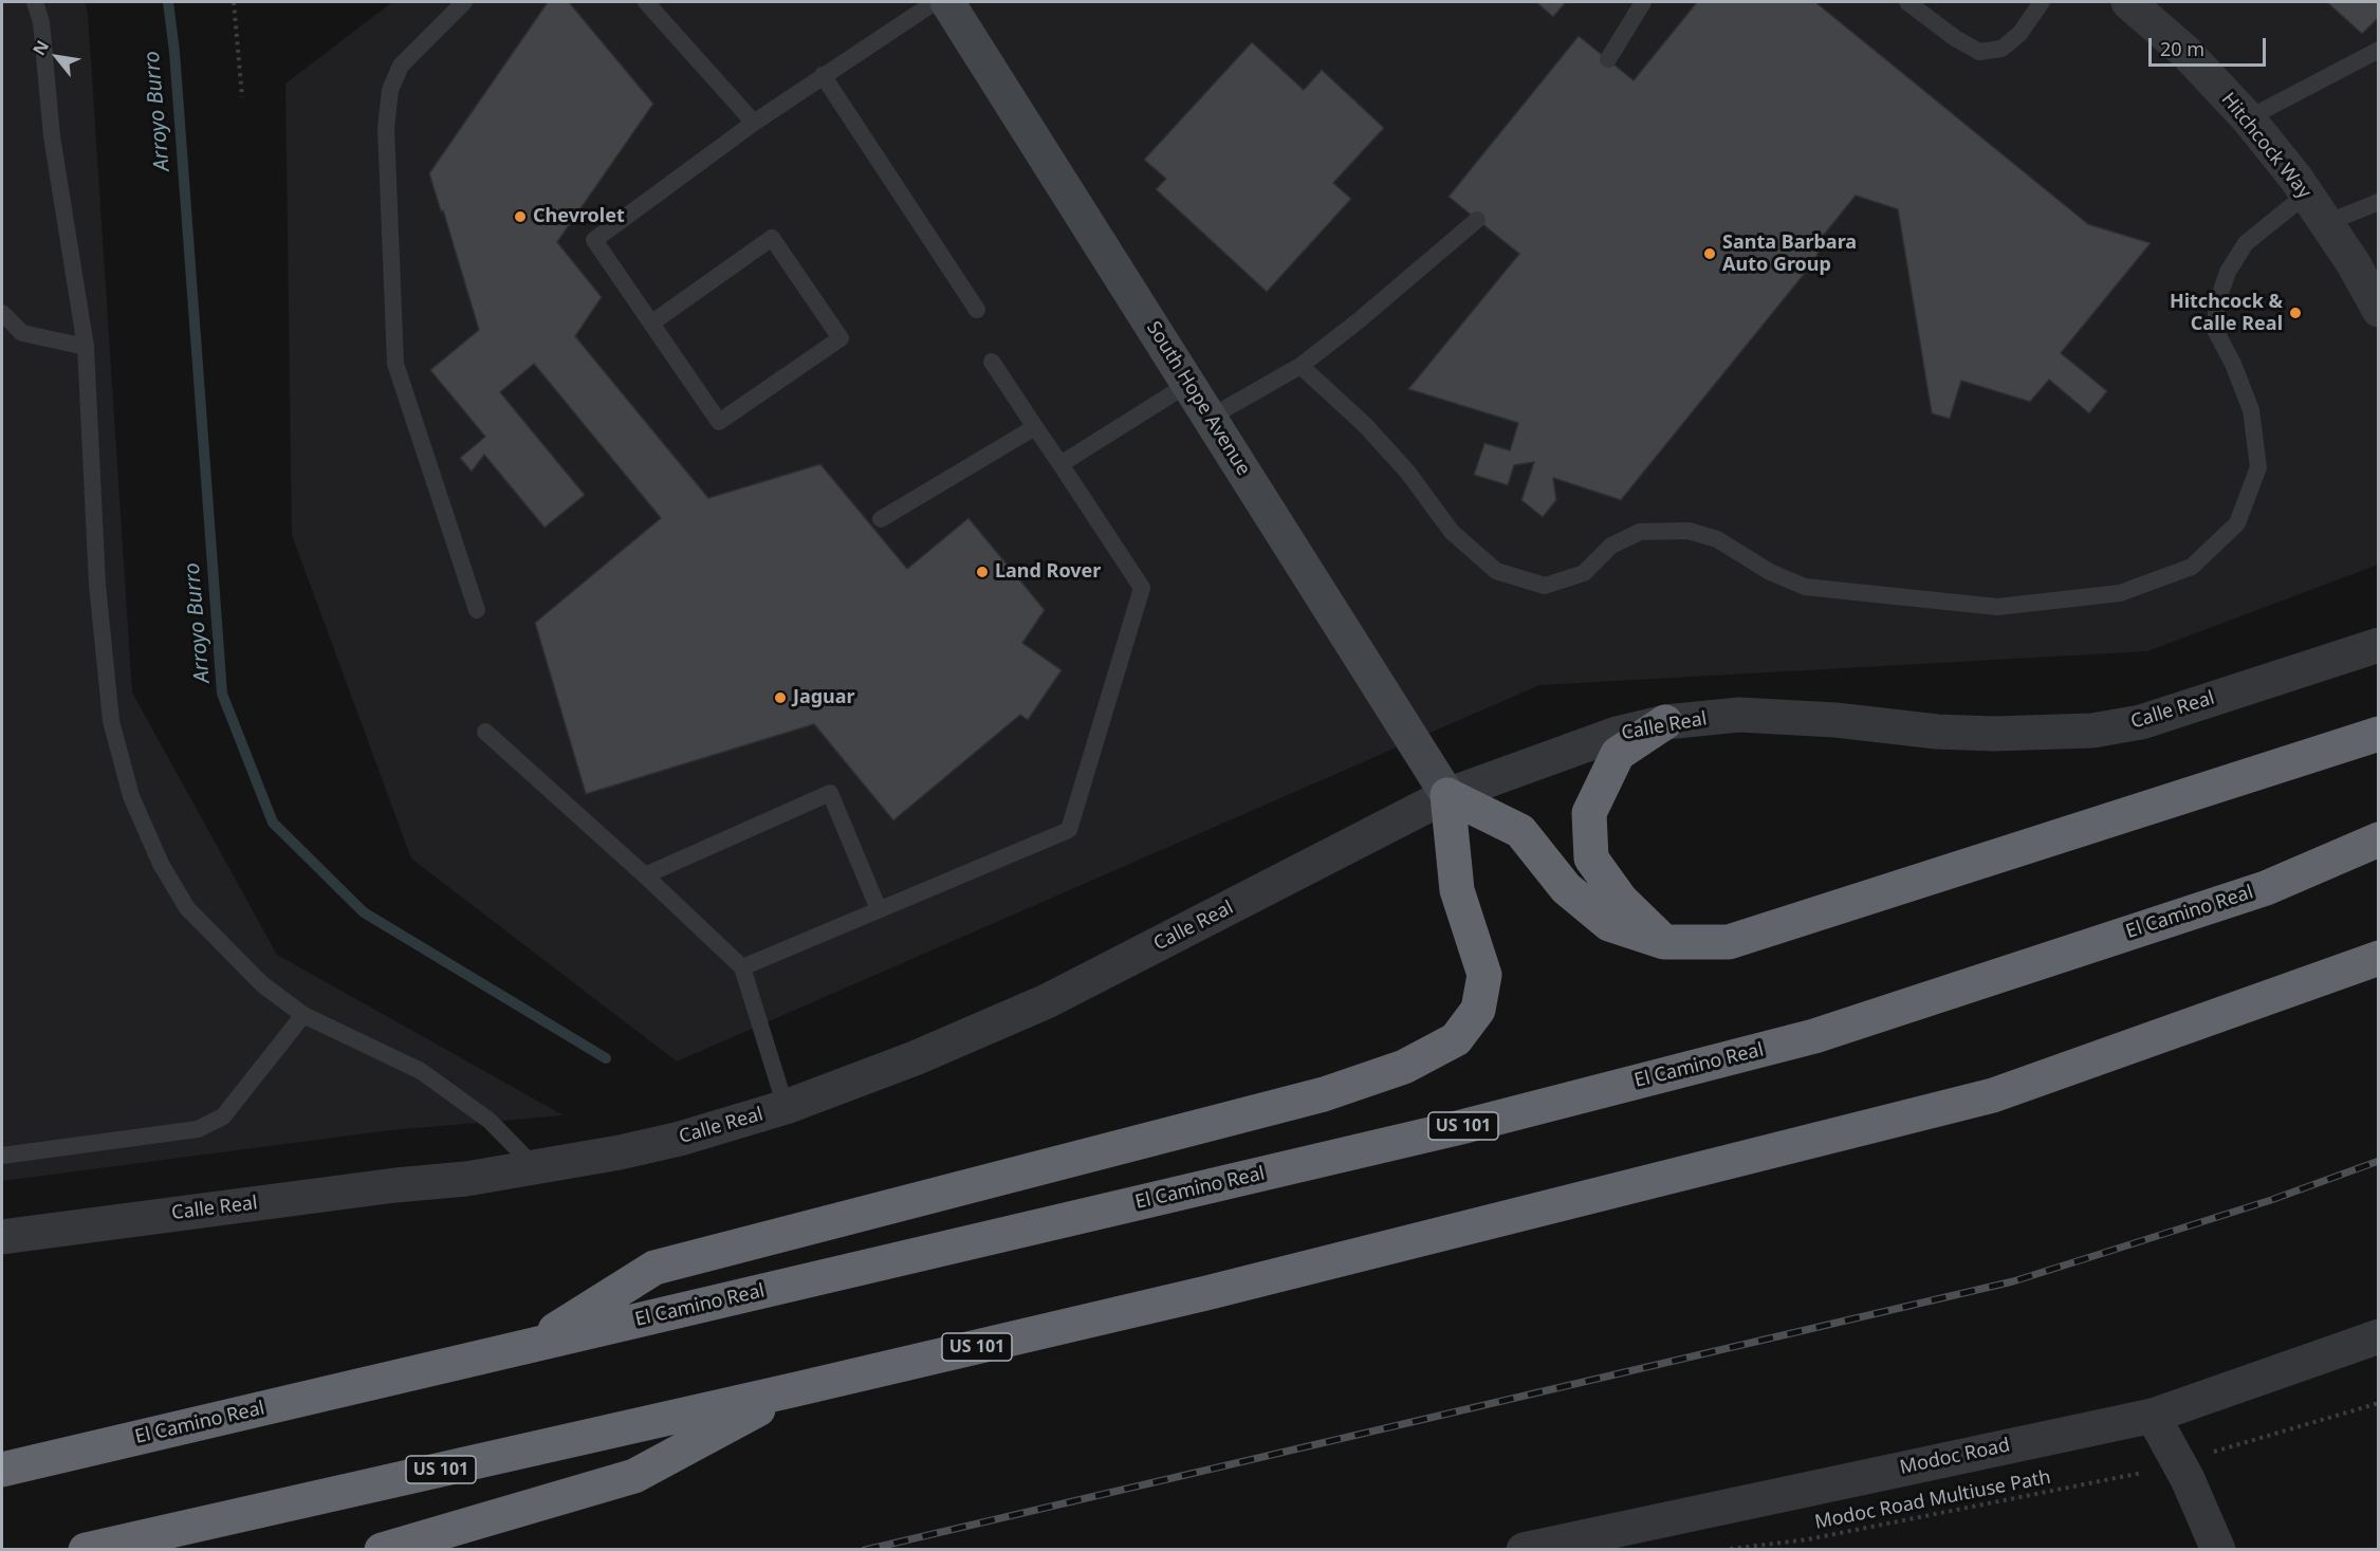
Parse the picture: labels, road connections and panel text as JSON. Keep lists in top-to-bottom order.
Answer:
{
  "streets": {
    "highway": ["El Camino Real", "US 101"],
    "main road": ["South Hope Avenue"],
    "street": ["Hitchcock Way", "Calle Real", "Modoc Road"],
    "path": ["Modoc Road Multiuse Path"]
  },
  "crossings": [
    ["South Hope Avenue", "Calle Real"]
  ],
  "water": ["Arroyo Burro"],
  "places": [
    "Chevrolet",
    "Santa Barbara Auto Group",
    "Hitchcock & Calle Real",
    "Land Rover",
    "Jaguar"
  ],
  "scale_bar": "20 m",
  "north": "top left"
}
